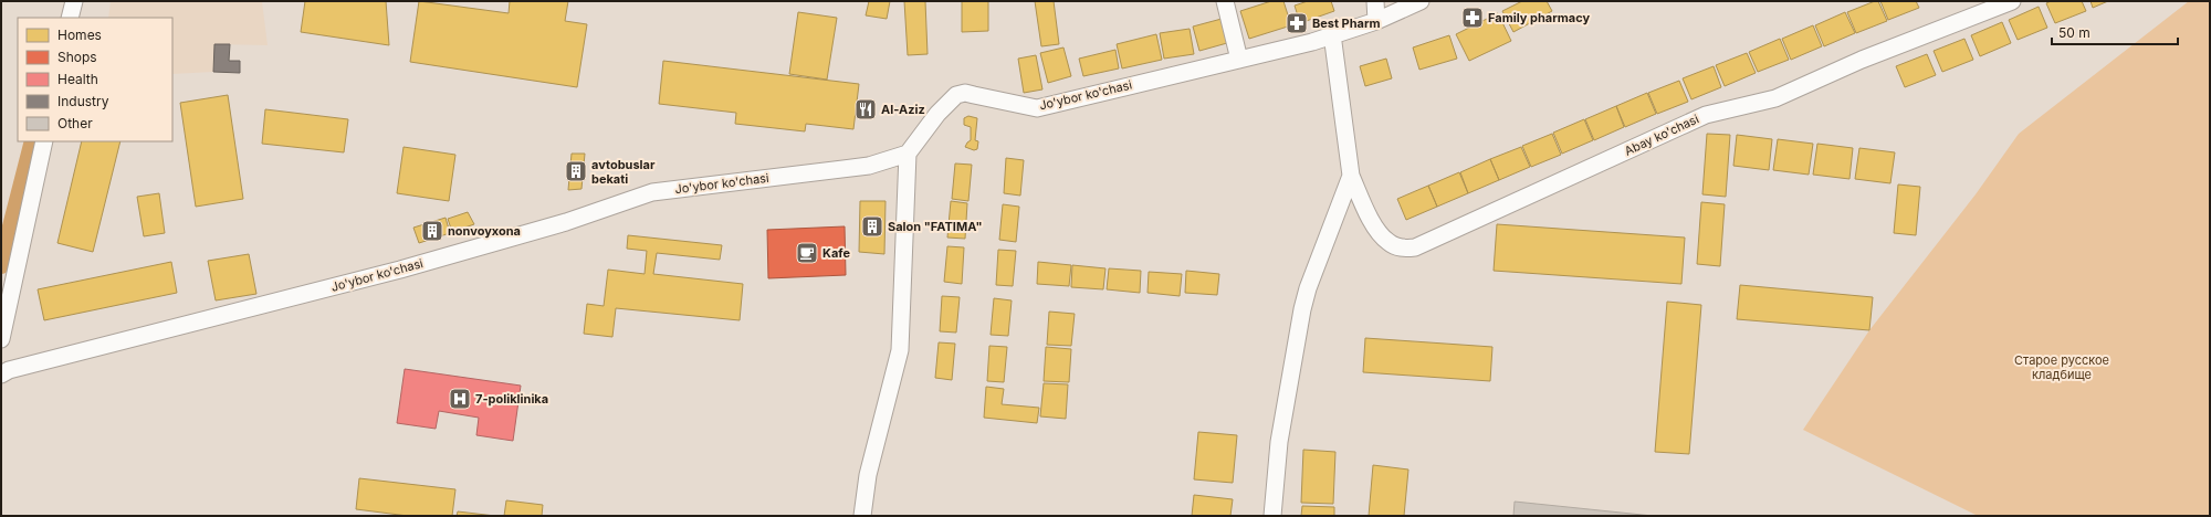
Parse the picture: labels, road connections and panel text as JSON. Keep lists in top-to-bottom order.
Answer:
{
  "streets": {
    "street": ["Jo'ybor ko'chasi", "Abay ko'chasi"]
  },
  "parks": ["Старое русское кладбище"],
  "places": {
    "pharmacy": ["Family pharmacy", "Best Pharm"],
    "restaurant": ["Al-Aziz"],
    "building": ["avtobuslar bekati", "Salon \"FATIMA\"", "nonvoyxona"],
    "cafe": ["Kafe"],
    "hospital": ["7-poliklinika"]
  },
  "legend": [
    "Homes",
    "Shops",
    "Health",
    "Industry",
    "Other"
  ],
  "scale_bar": "50 m"
}
